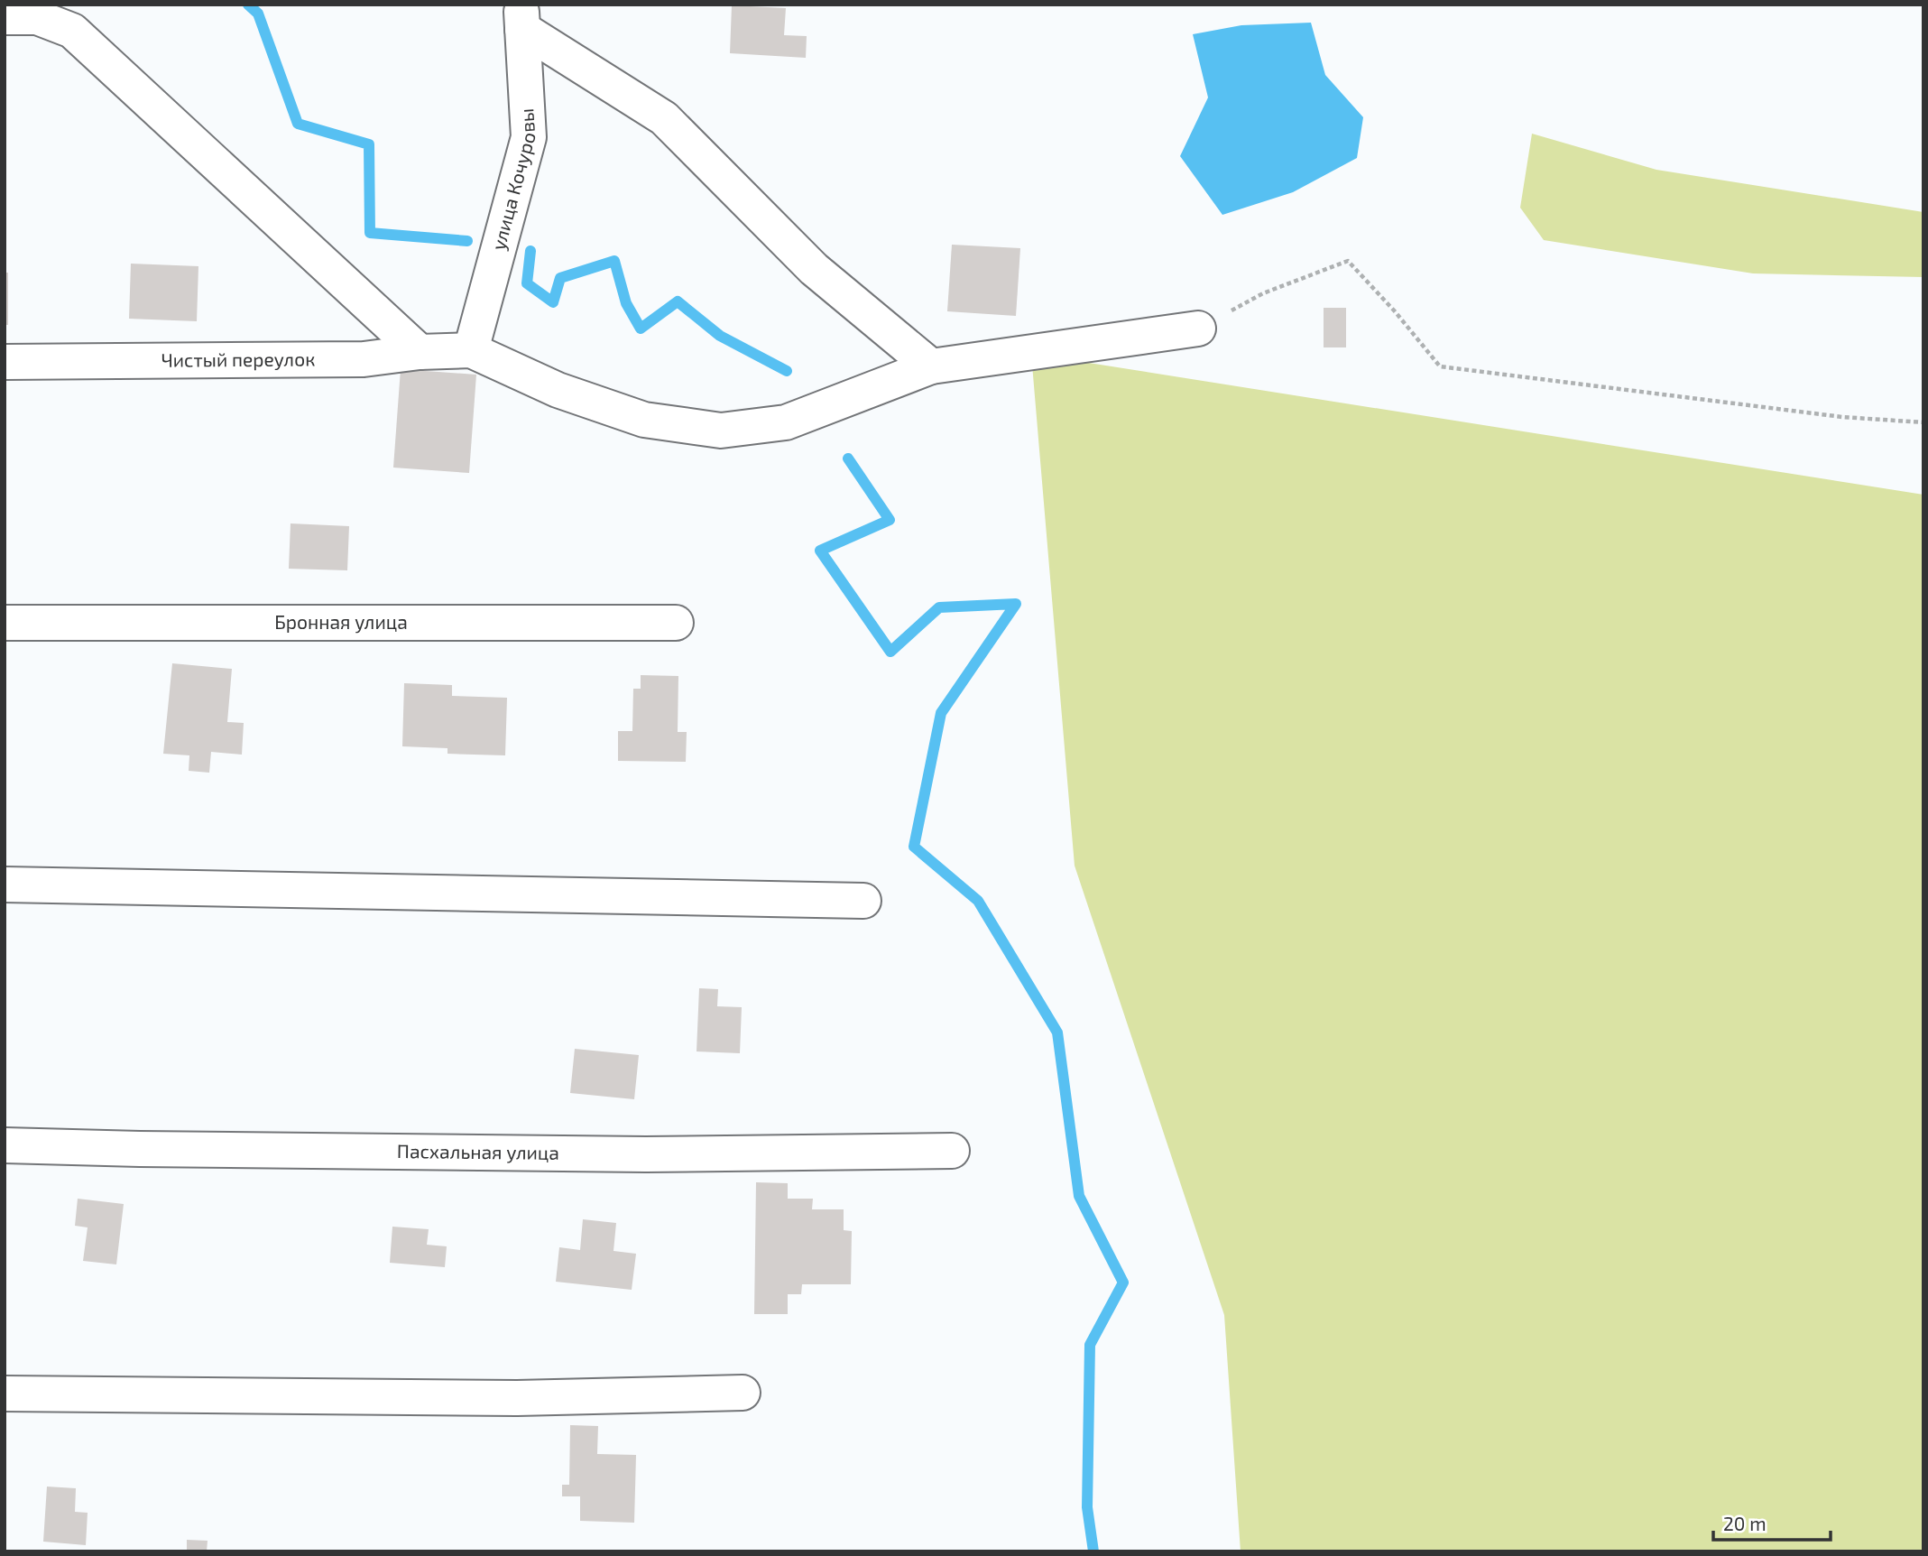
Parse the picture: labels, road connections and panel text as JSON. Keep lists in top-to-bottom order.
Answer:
{
  "streets": {
    "street": [
      "улица Кочуровы",
      "Чистый переулок",
      "Бронная улица",
      "Пасхальная улица"
    ]
  },
  "crossings": [
    ["улица Кочуровы", "Чистый переулок"]
  ],
  "scale_bar": "20 m"
}
